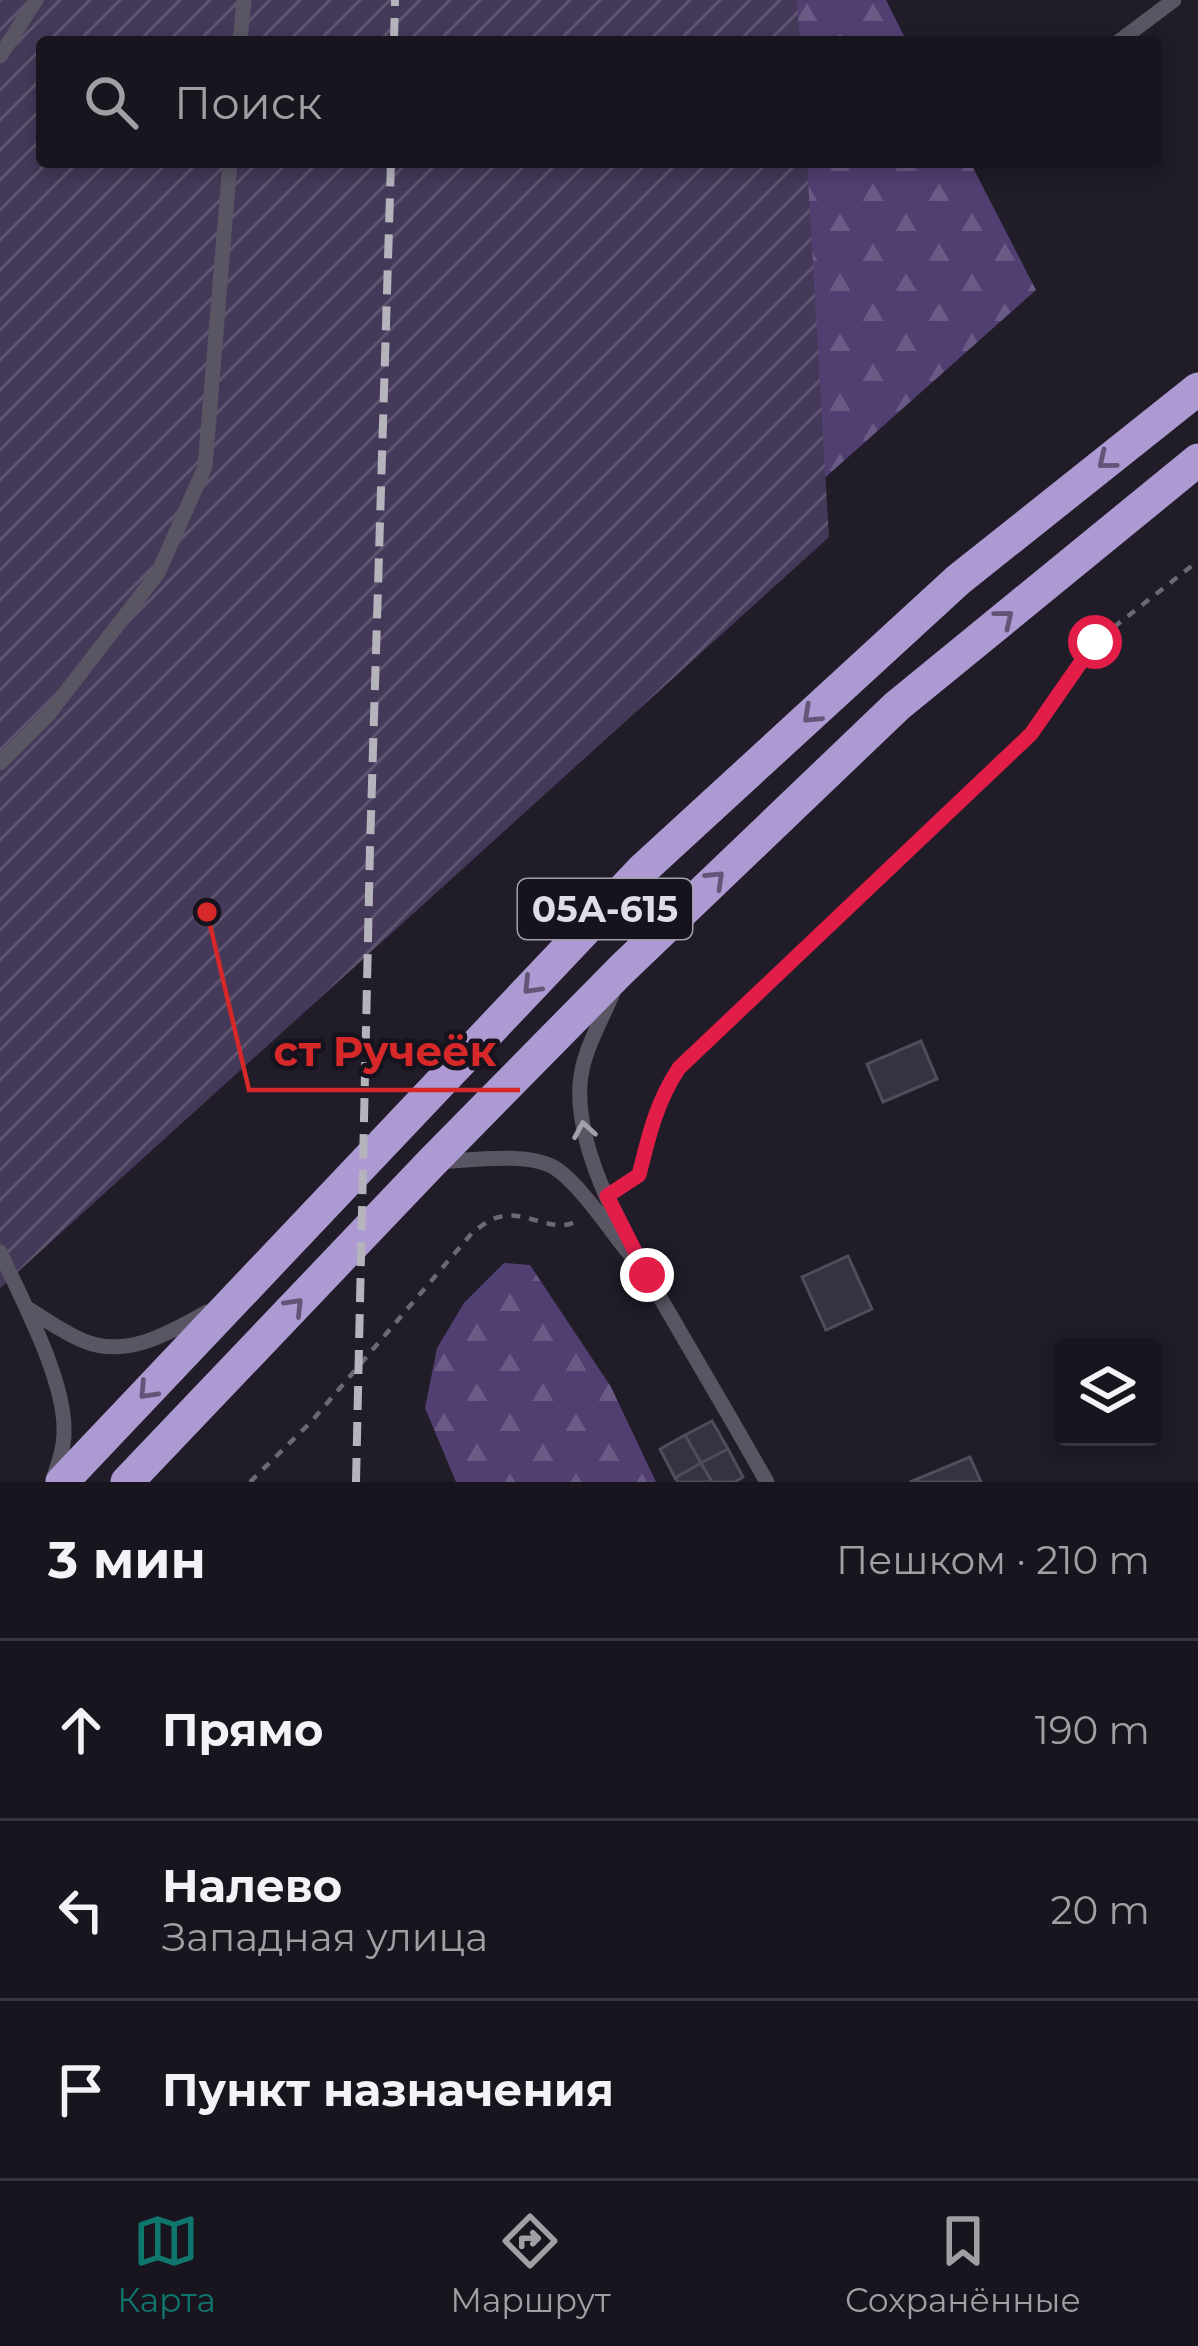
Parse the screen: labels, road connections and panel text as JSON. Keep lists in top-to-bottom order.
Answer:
{
  "streets": {
    "highway": ["05А-615"]
  },
  "places": ["ст Ручеёк"],
  "page": {
    "search": "Поиск",
    "heading": ["3 мин", "Пешком · 210 m"],
    "list": [
      ["Прямо", "190 m"],
      ["Налево", "Западная улица", "20 m"],
      "Пункт назначения"
    ],
    "nav": ["Карта", "Маршрут", "Сохранённые"]
  }
}
